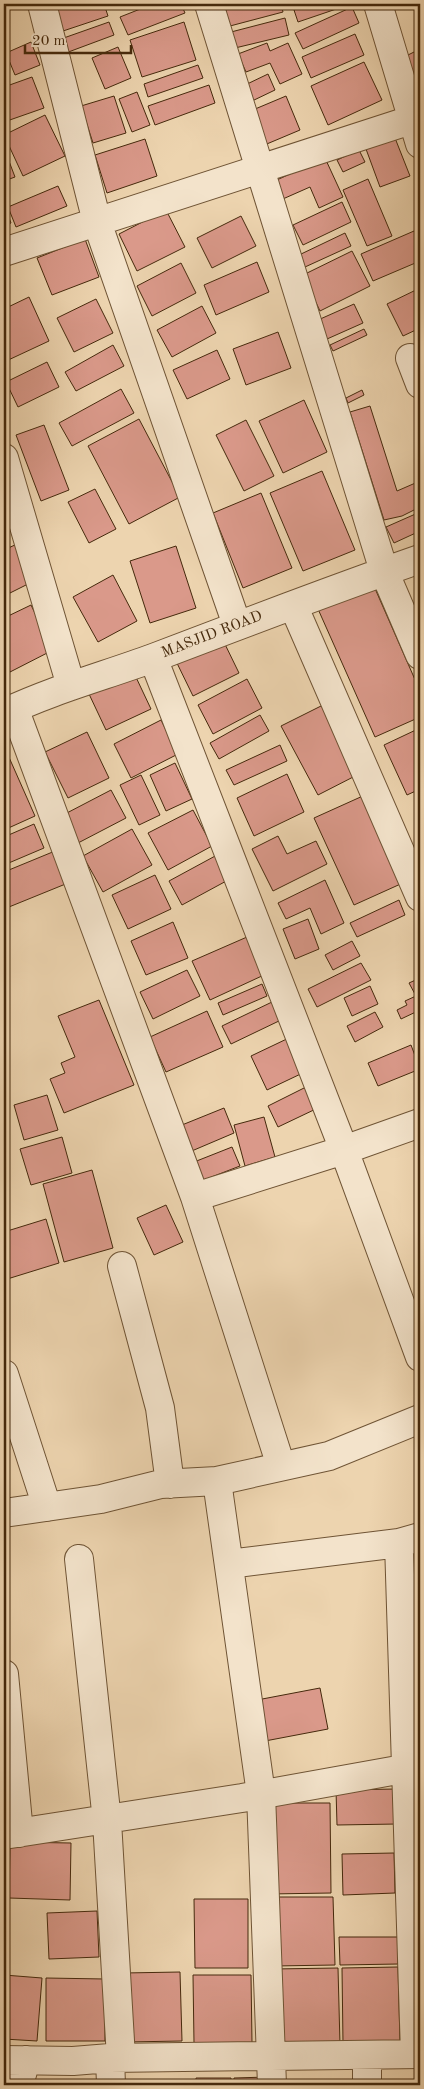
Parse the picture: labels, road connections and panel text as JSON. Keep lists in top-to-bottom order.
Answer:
{
  "streets": {
    "street": ["MASJID ROAD"]
  },
  "scale_bar": "20 m"
}
